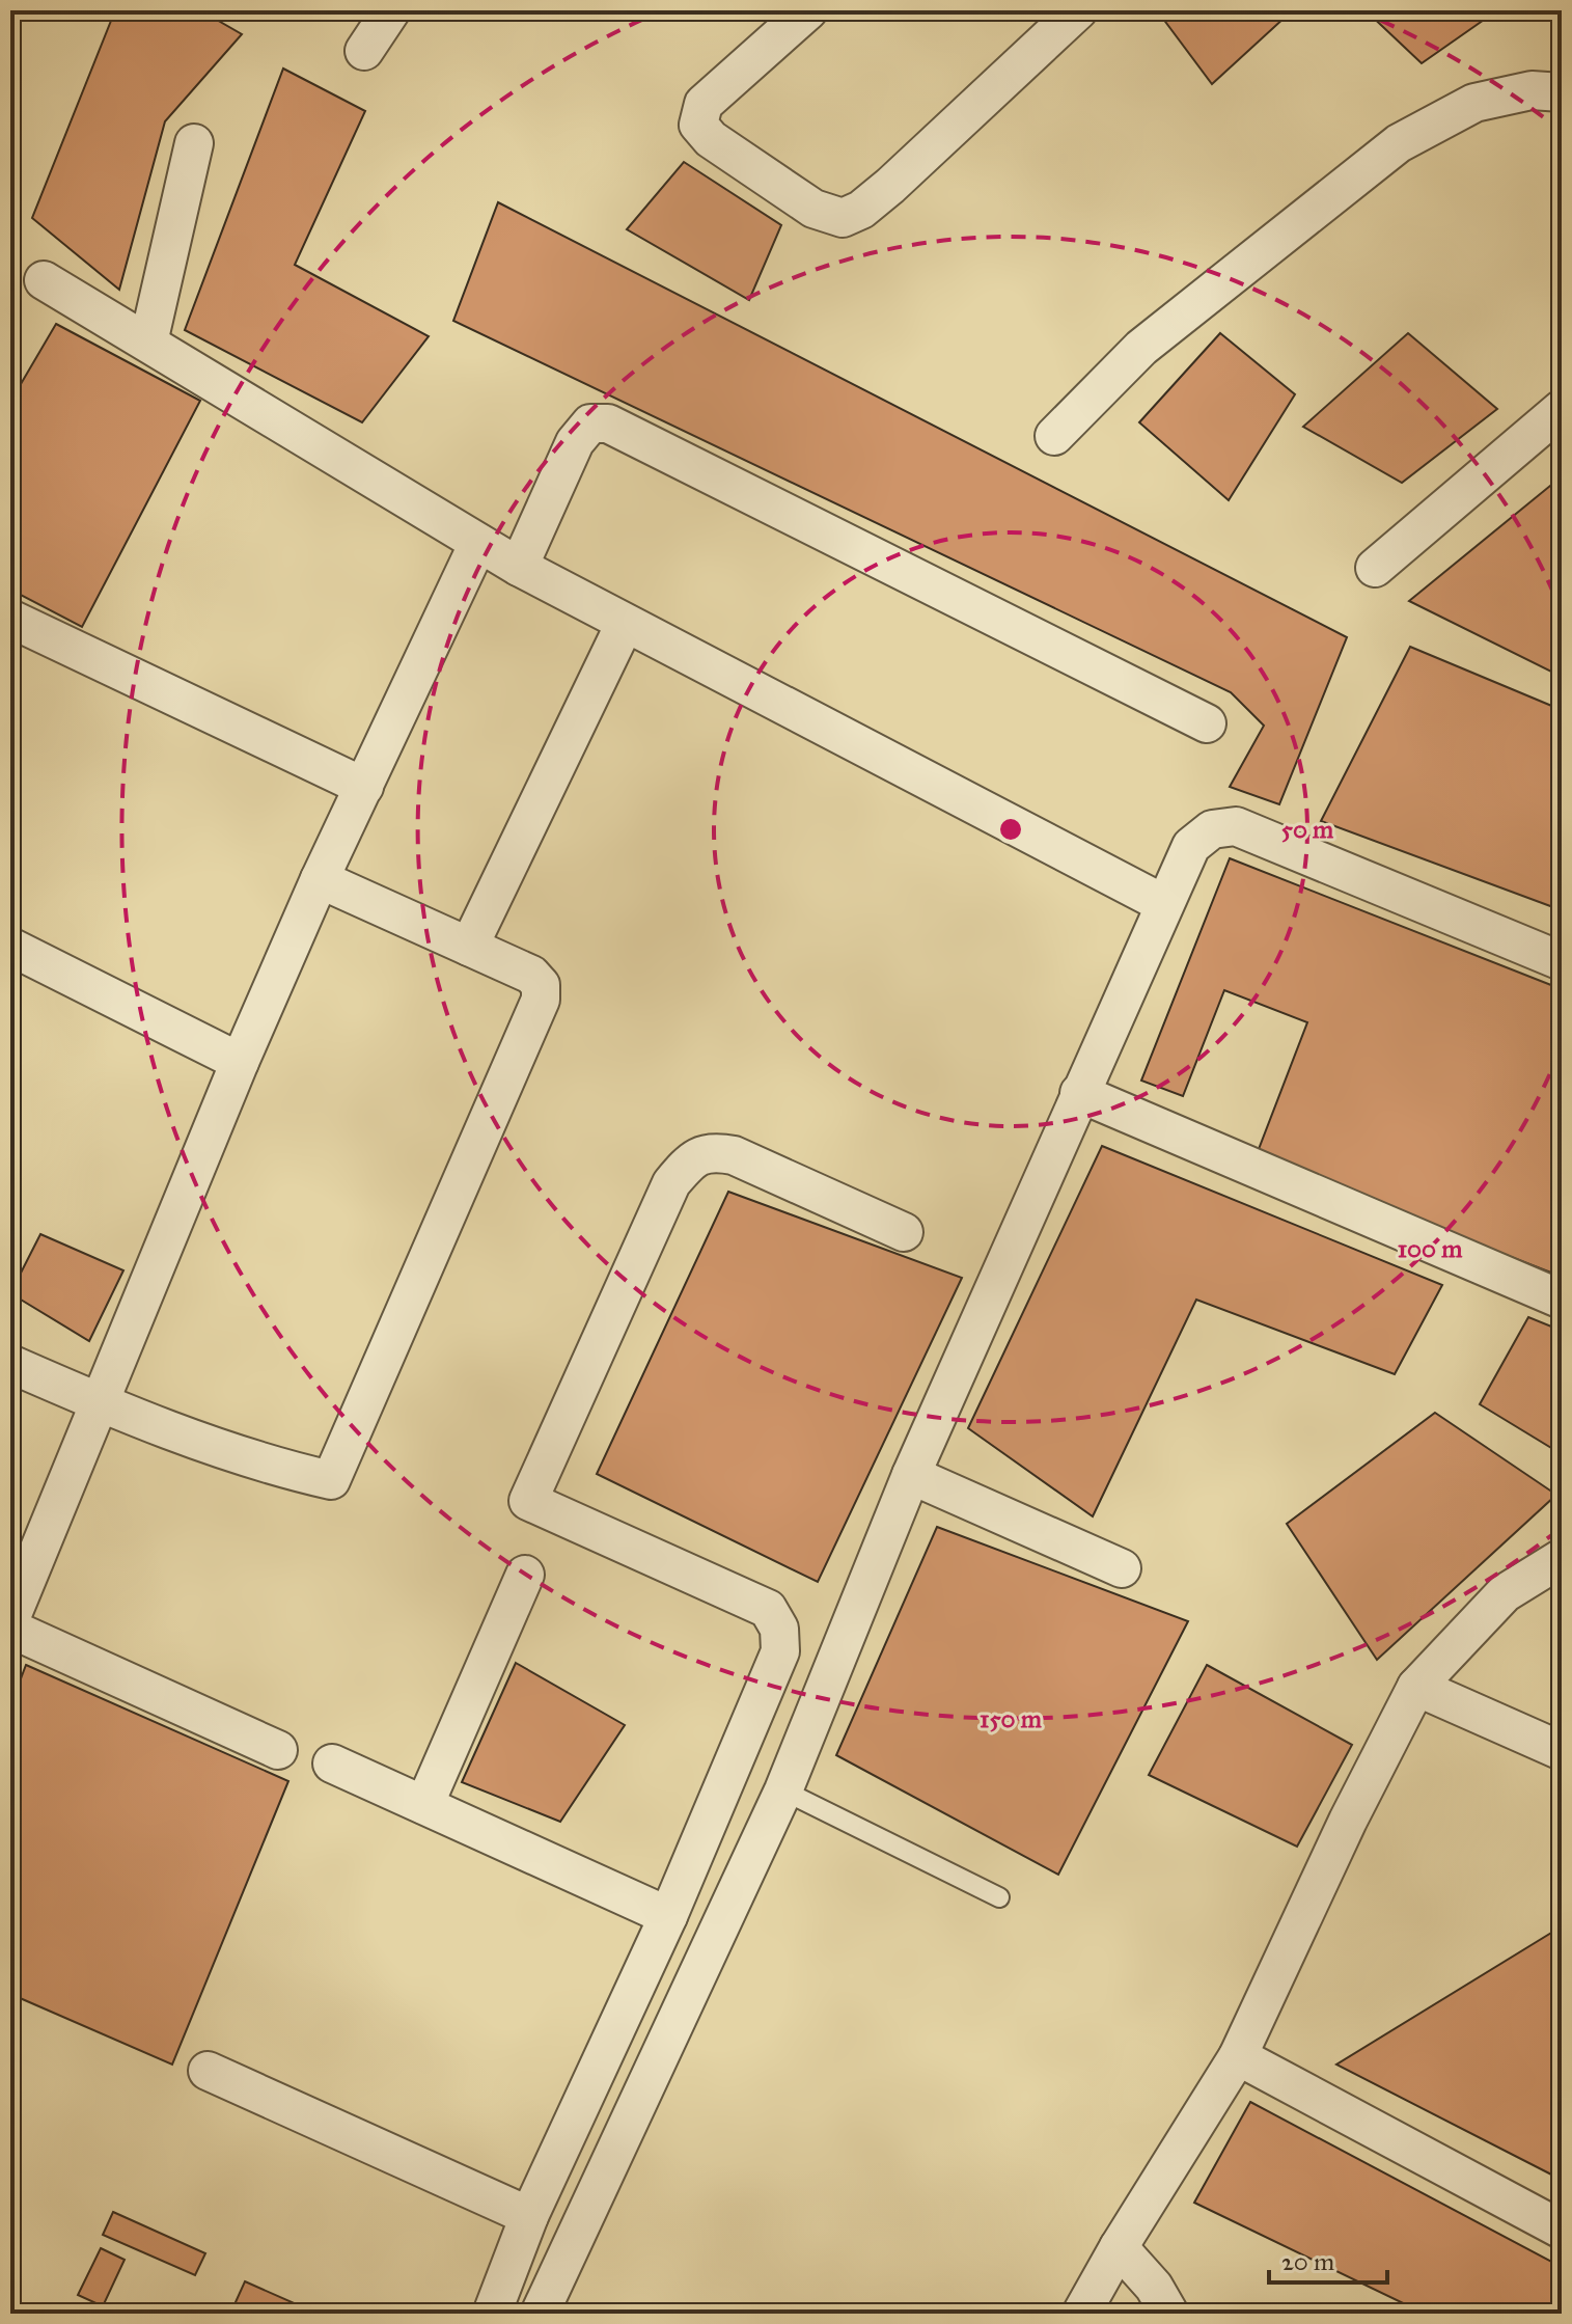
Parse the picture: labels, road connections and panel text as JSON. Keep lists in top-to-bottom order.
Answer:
{
  "scale_bar": "20 m",
  "rings": ["50 m", "100 m", "150 m"]
}
